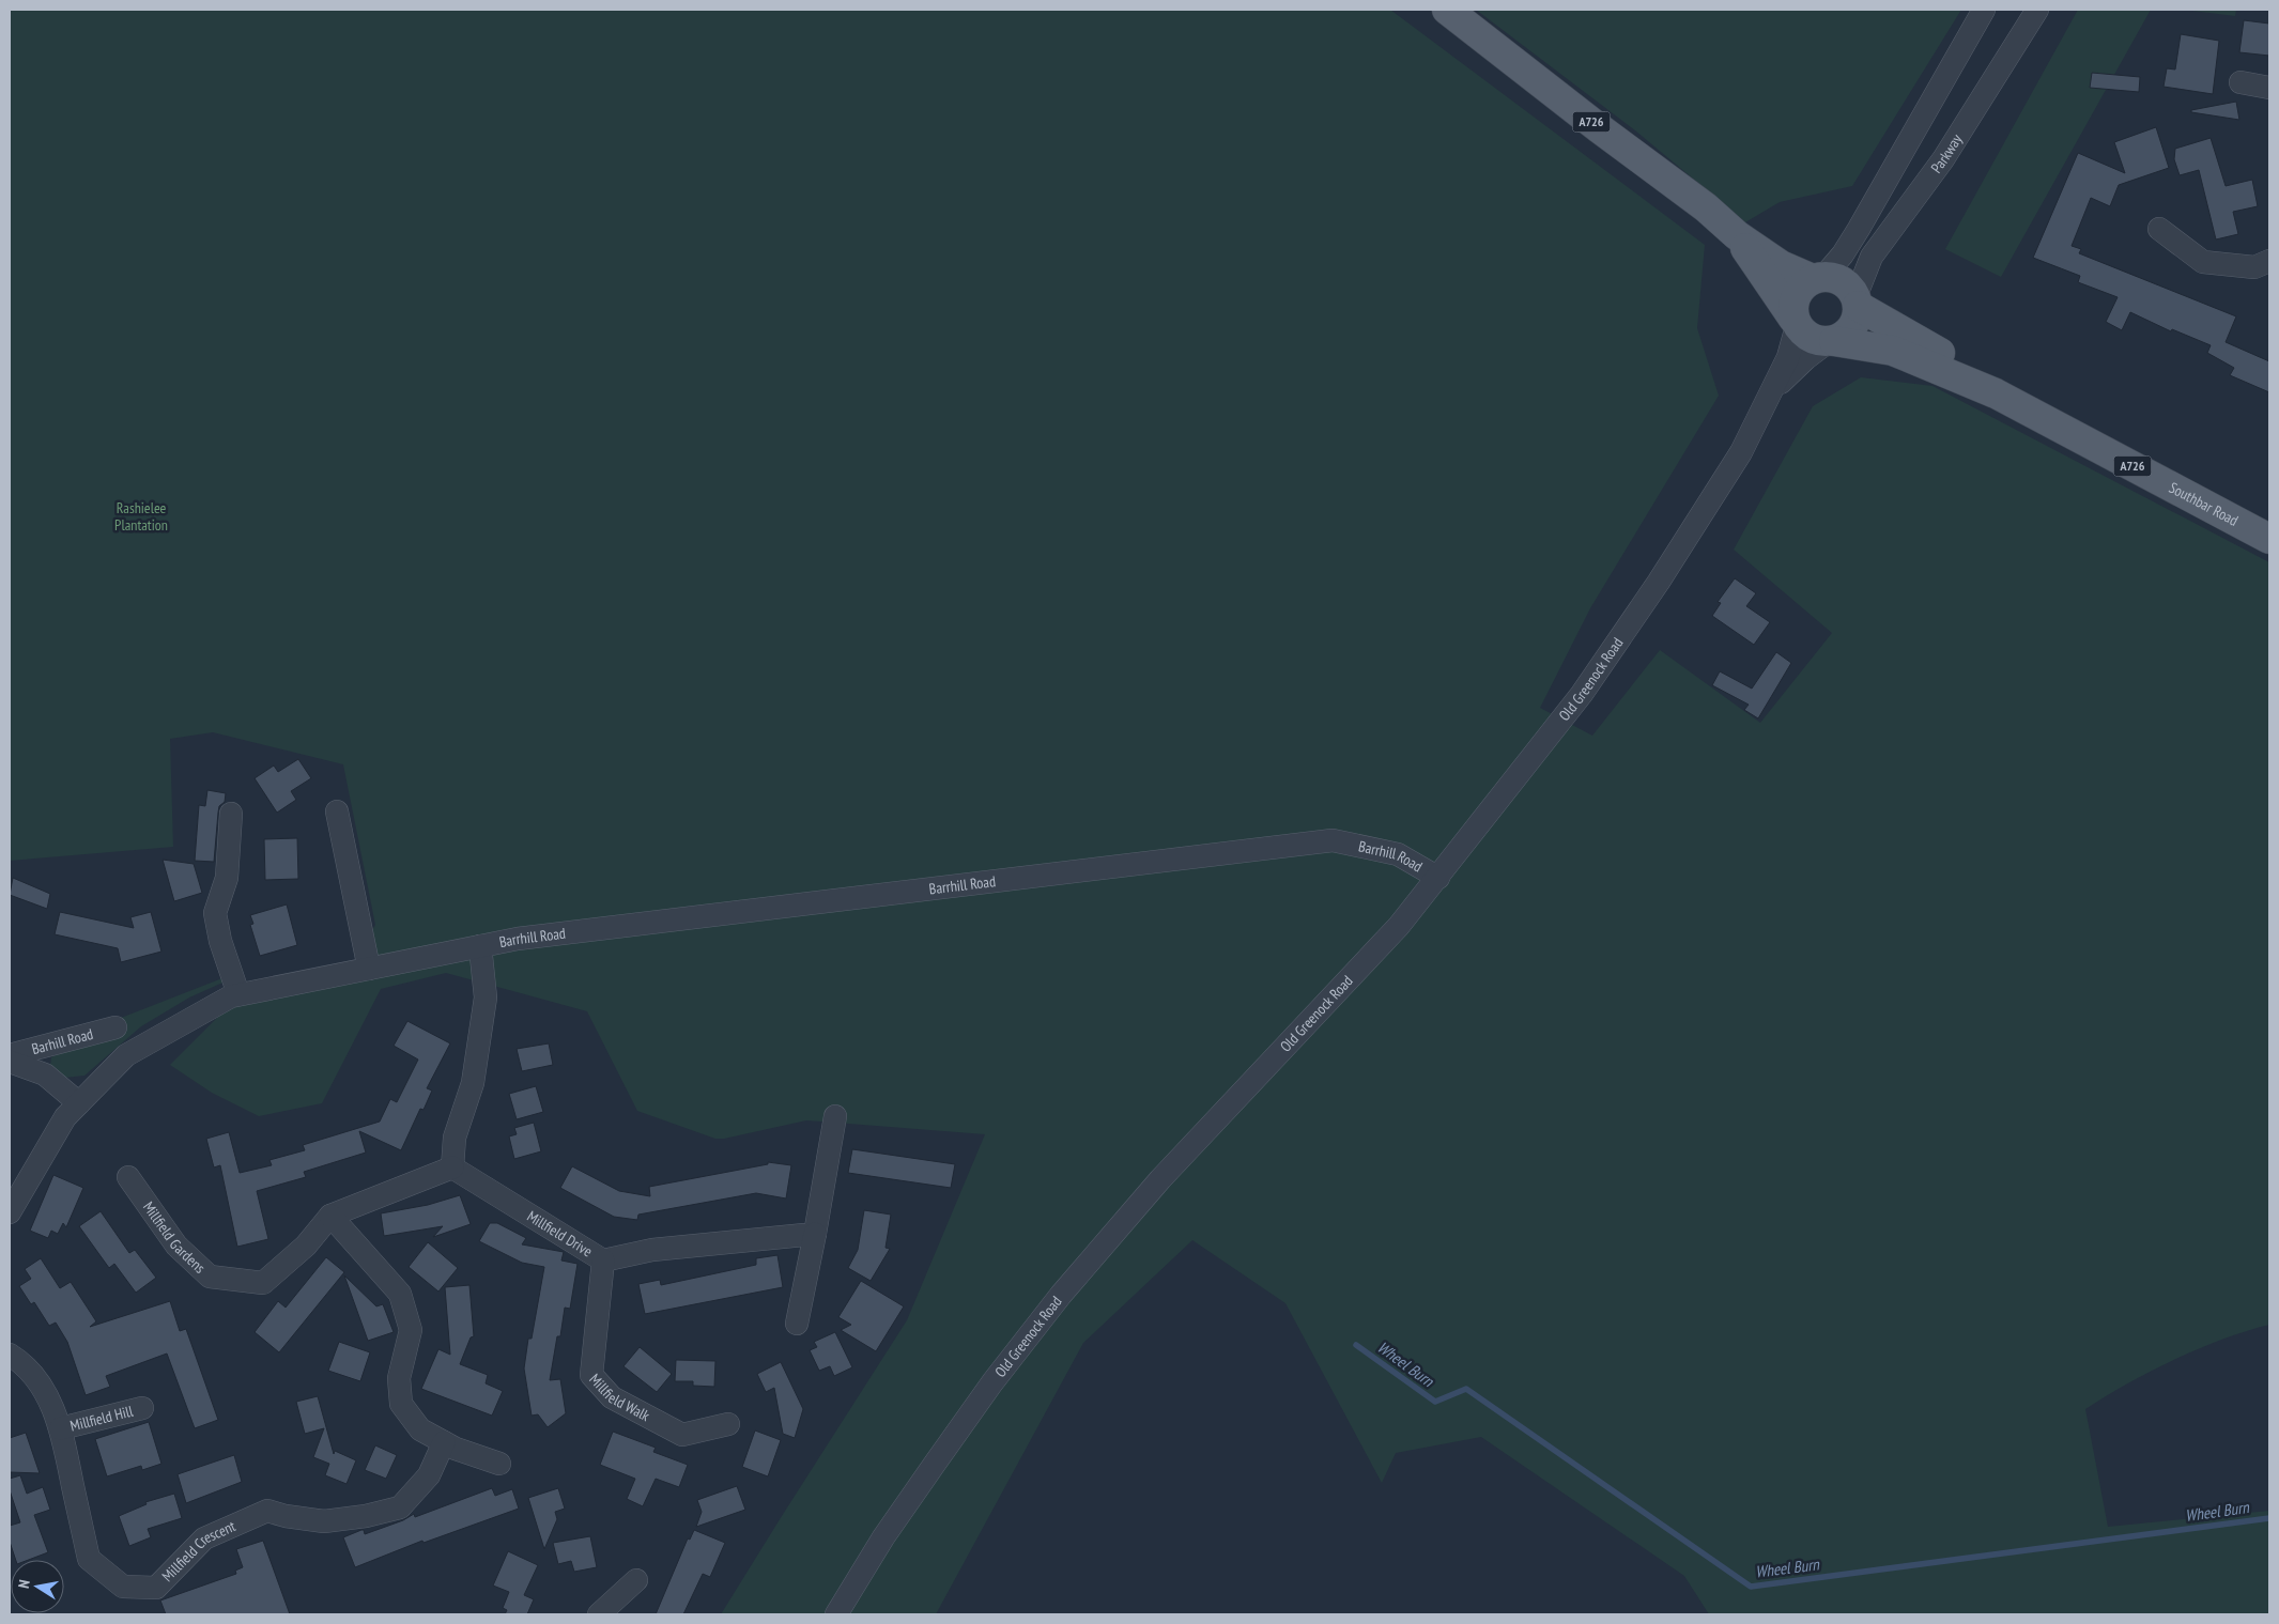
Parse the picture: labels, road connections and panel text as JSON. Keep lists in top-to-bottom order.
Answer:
{
  "streets": {
    "main road": ["A726", "Southbar Road"],
    "street": [
      "Parkway",
      "Old Greenock Road",
      "Barrhill Road",
      "Barhill Road",
      "Millfield Drive",
      "Millfield Gardens",
      "Millfield Walk",
      "Millfield Hill",
      "Millfield Crescent"
    ]
  },
  "crossings": [
    ["A726", "Parkway"],
    ["A726", "Southbar Road"],
    ["A726", "Old Greenock Road"],
    ["Parkway", "Southbar Road"],
    ["Parkway", "Old Greenock Road"],
    ["Southbar Road", "Old Greenock Road"],
    ["Old Greenock Road", "Barrhill Road"],
    ["Millfield Drive", "Millfield Gardens"],
    ["Millfield Drive", "Millfield Walk"],
    ["Millfield Hill", "Millfield Crescent"]
  ],
  "water": ["Wheel Burn"],
  "parks": ["Rashielee Plantation"],
  "north": "left"
}
